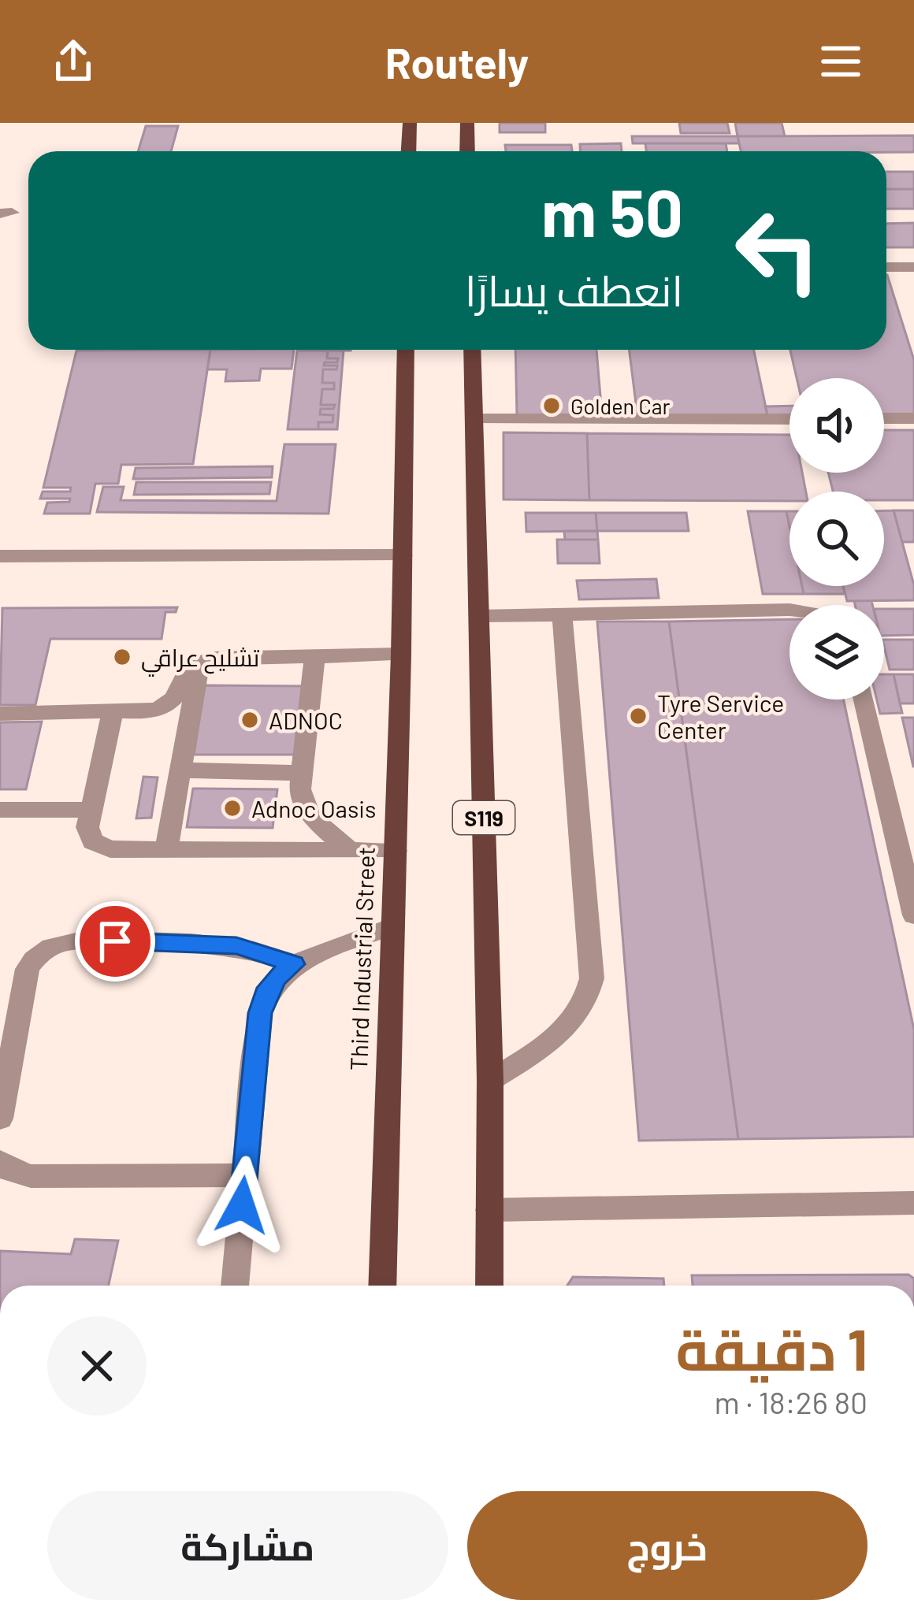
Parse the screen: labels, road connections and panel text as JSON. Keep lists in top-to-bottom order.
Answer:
{
  "streets": {
    "main road": ["S119", "Third Industrial Street"]
  },
  "places": [
    "Golden Car",
    "تشليح عراقي",
    "Tyre Service Center",
    "ADNOC",
    "Adnoc Oasis"
  ],
  "page": {
    "header": "Routely",
    "turn": ["50 m", "انعطف يسارًا"],
    "heading": ["1 دقيقة", "80 m · 18:26"],
    "buttons": ["خروج", "مشاركة"]
  }
}
